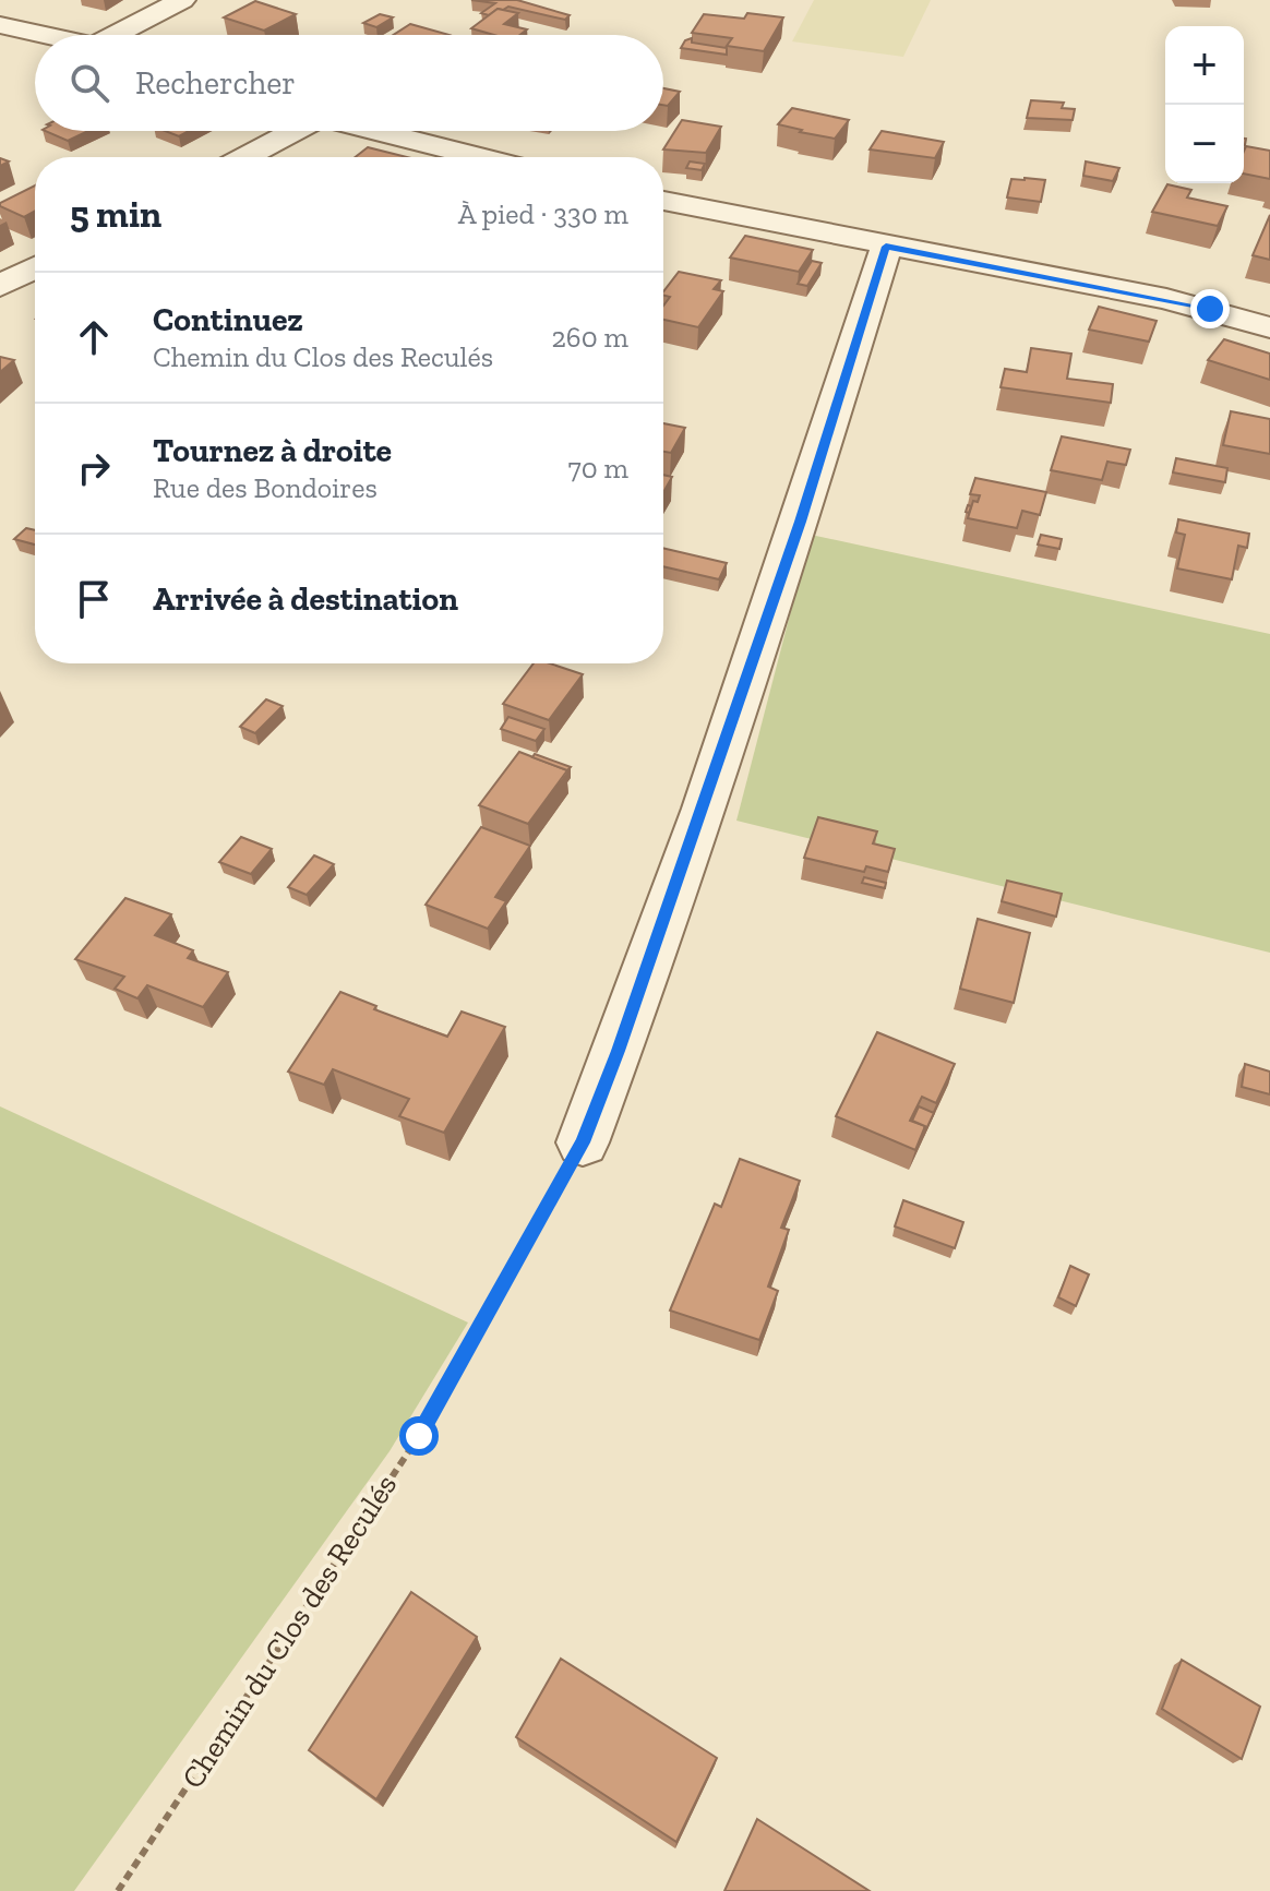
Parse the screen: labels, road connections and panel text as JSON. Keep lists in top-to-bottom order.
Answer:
{
  "streets": {
    "path": ["Chemin du Clos des Reculés"]
  },
  "page": {
    "map_buttons": ["+", "−"],
    "search": "Rechercher",
    "heading": ["5 min", "À pied · 330 m"],
    "list": [
      ["Continuez", "Chemin du Clos des Reculés", "260 m"],
      ["Tournez à droite", "Rue des Bondoires", "70 m"],
      "Arrivée à destination"
    ]
  }
}
